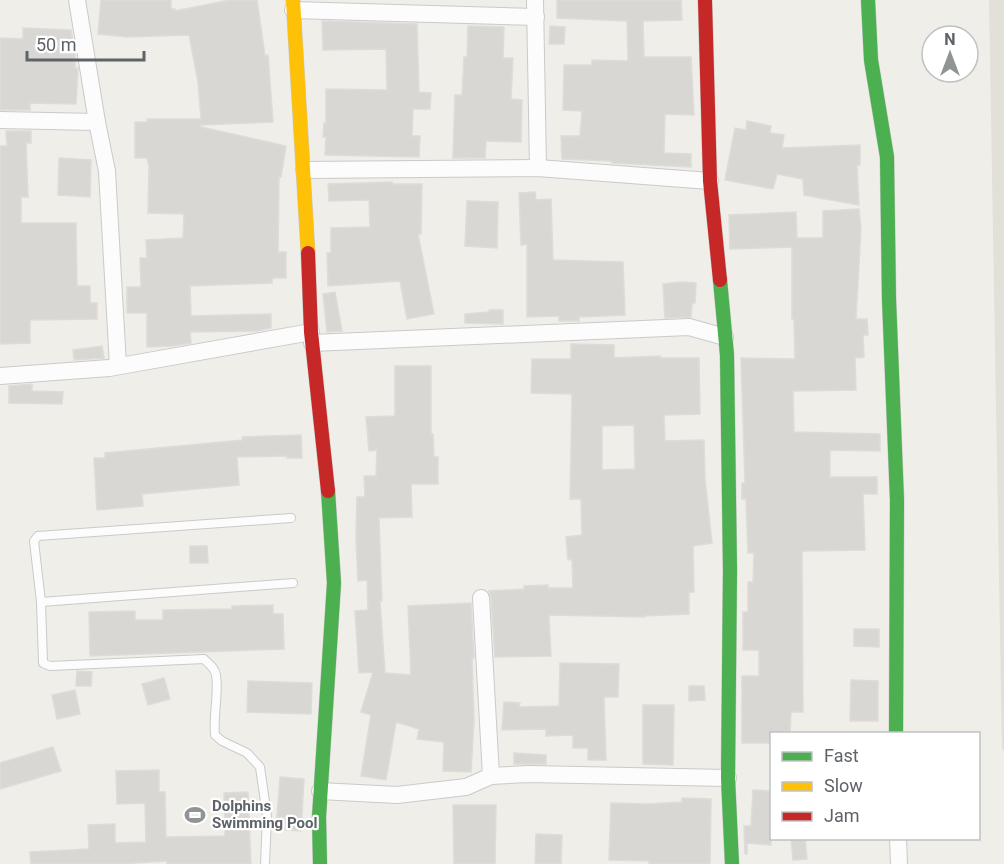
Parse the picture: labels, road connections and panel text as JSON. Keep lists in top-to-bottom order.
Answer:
{
  "places": {
    "sports": ["Dolphins Swimming Pool"]
  },
  "legend": ["Fast", "Slow", "Jam"],
  "scale_bar": "50 m",
  "north": "top"
}
